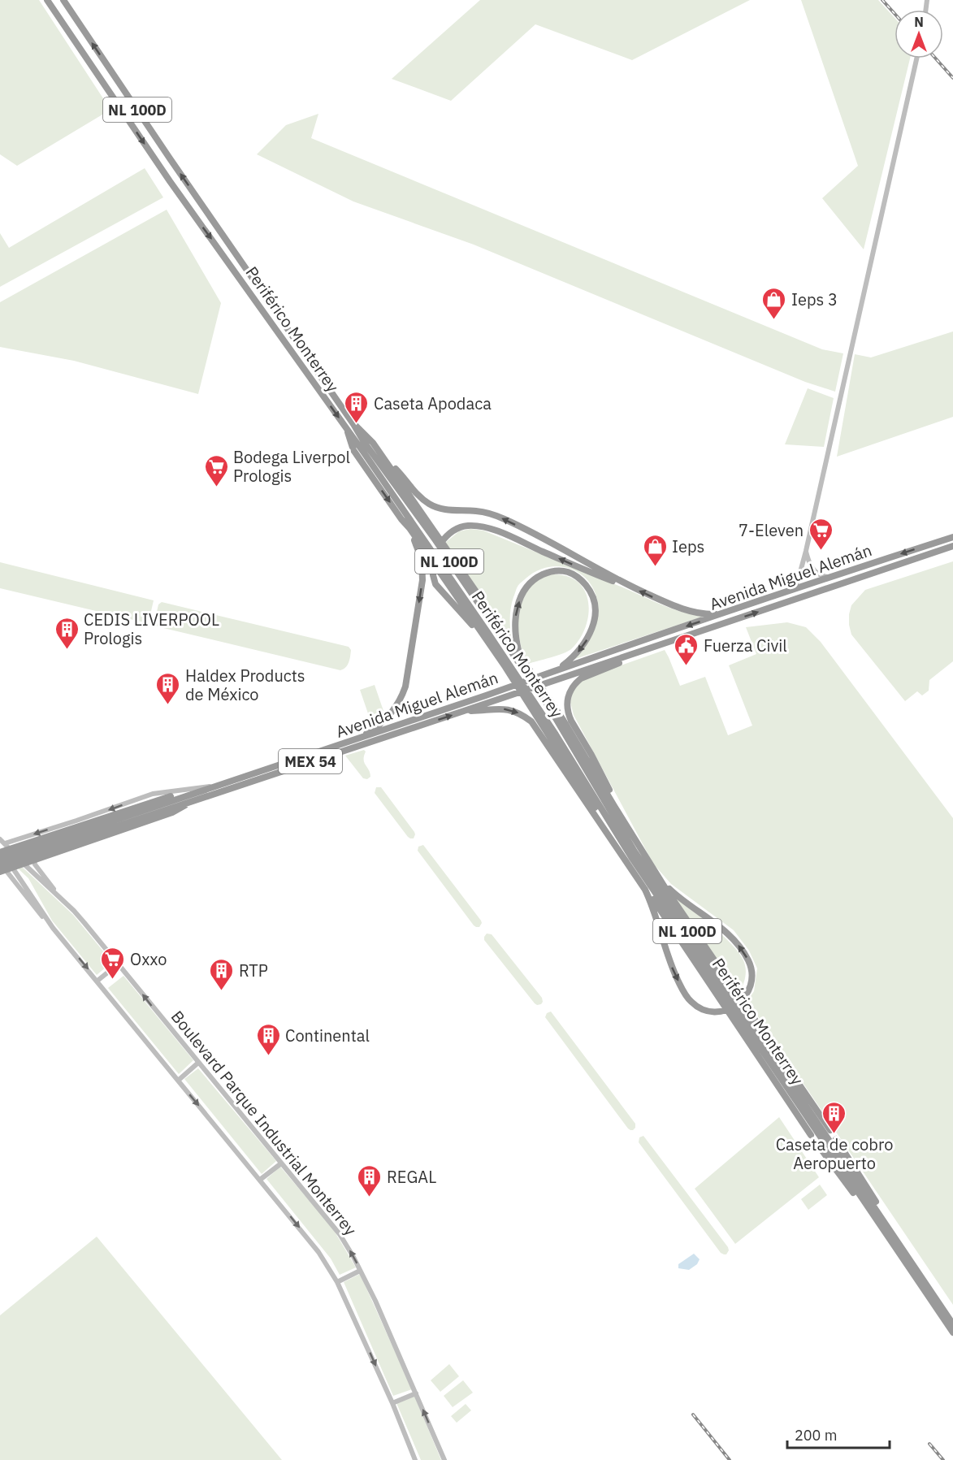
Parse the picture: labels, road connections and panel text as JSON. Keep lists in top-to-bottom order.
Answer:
{
  "streets": {
    "highway": [
      "NL 100D",
      "Periférico Monterrey",
      "Avenida Miguel Alemán",
      "MEX 54"
    ],
    "street": ["Boulevard Parque Industrial Monterrey"]
  },
  "places": {
    "shop": ["Ieps 3", "Ieps"],
    "building": [
      "Caseta Apodaca",
      "CEDIS LIVERPOOL Prologis",
      "Haldex Products de México",
      "RTP",
      "Continental",
      "Caseta de cobro Aeropuerto",
      "REGAL"
    ],
    "supermarket": ["Bodega Liverpol Prologis", "7-Eleven", "Oxxo"],
    "public building": ["Fuerza Civil"]
  },
  "scale_bar": "200 m",
  "north": "top"
}
